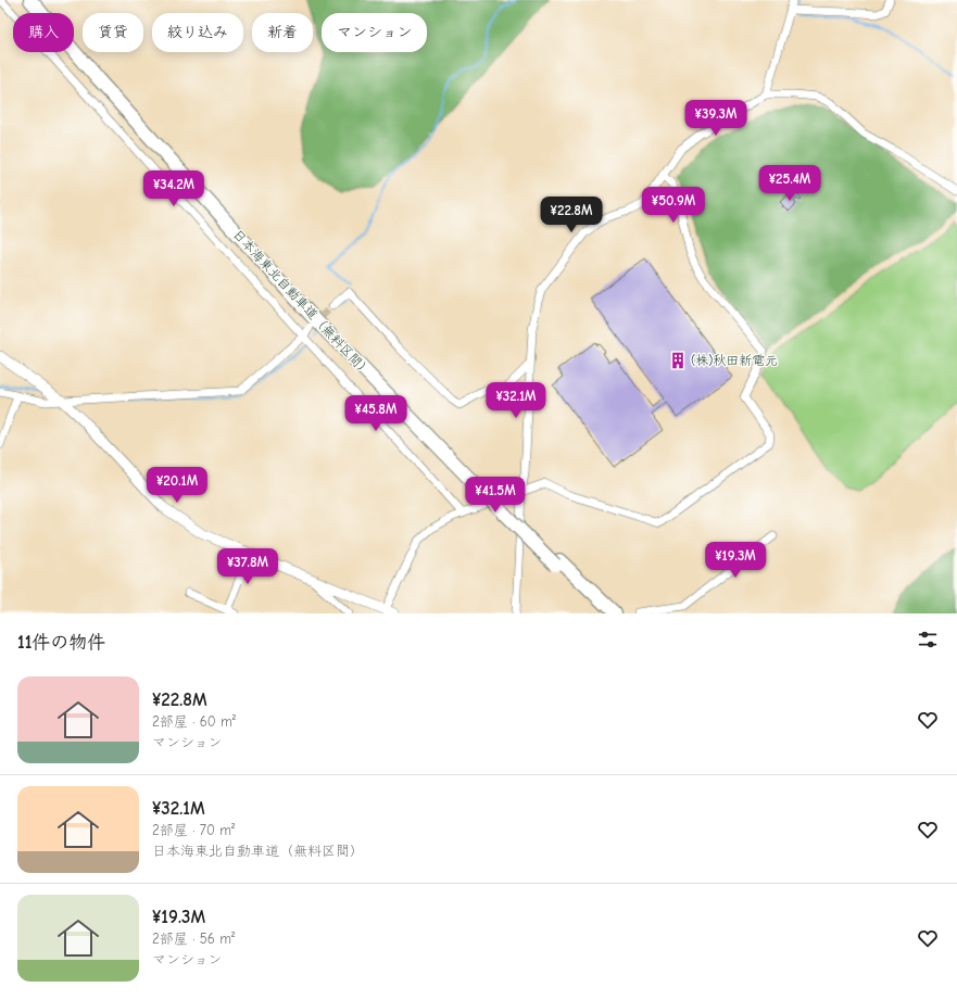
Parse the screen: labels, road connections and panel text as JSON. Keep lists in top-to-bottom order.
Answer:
{
  "streets": {
    "highway": ["日本海東北自動車道（無料区間）"]
  },
  "places": {
    "building": ["(株)秋田新電元"]
  },
  "page": {
    "chip": [
      "購入",
      "賃貸",
      "絞り込み",
      "新着",
      "マンション"
    ],
    "price": [
      "¥39.3M",
      "¥25.4M",
      "¥34.2M",
      "¥50.9M",
      "¥22.8M",
      "¥32.1M",
      "¥45.8M",
      "¥20.1M",
      "¥41.5M",
      "¥19.3M",
      "¥37.8M"
    ],
    "heading": "11件の物件",
    "list": [
      {
        "name": "¥22.8M",
        "note": "2部屋 · 60 m² · マンション"
      },
      {
        "name": "¥32.1M",
        "note": "2部屋 · 70 m² · 日本海東北自動車道（無料区間）"
      },
      {
        "name": "¥19.3M",
        "note": "2部屋 · 56 m² · マンション"
      }
    ]
  }
}
